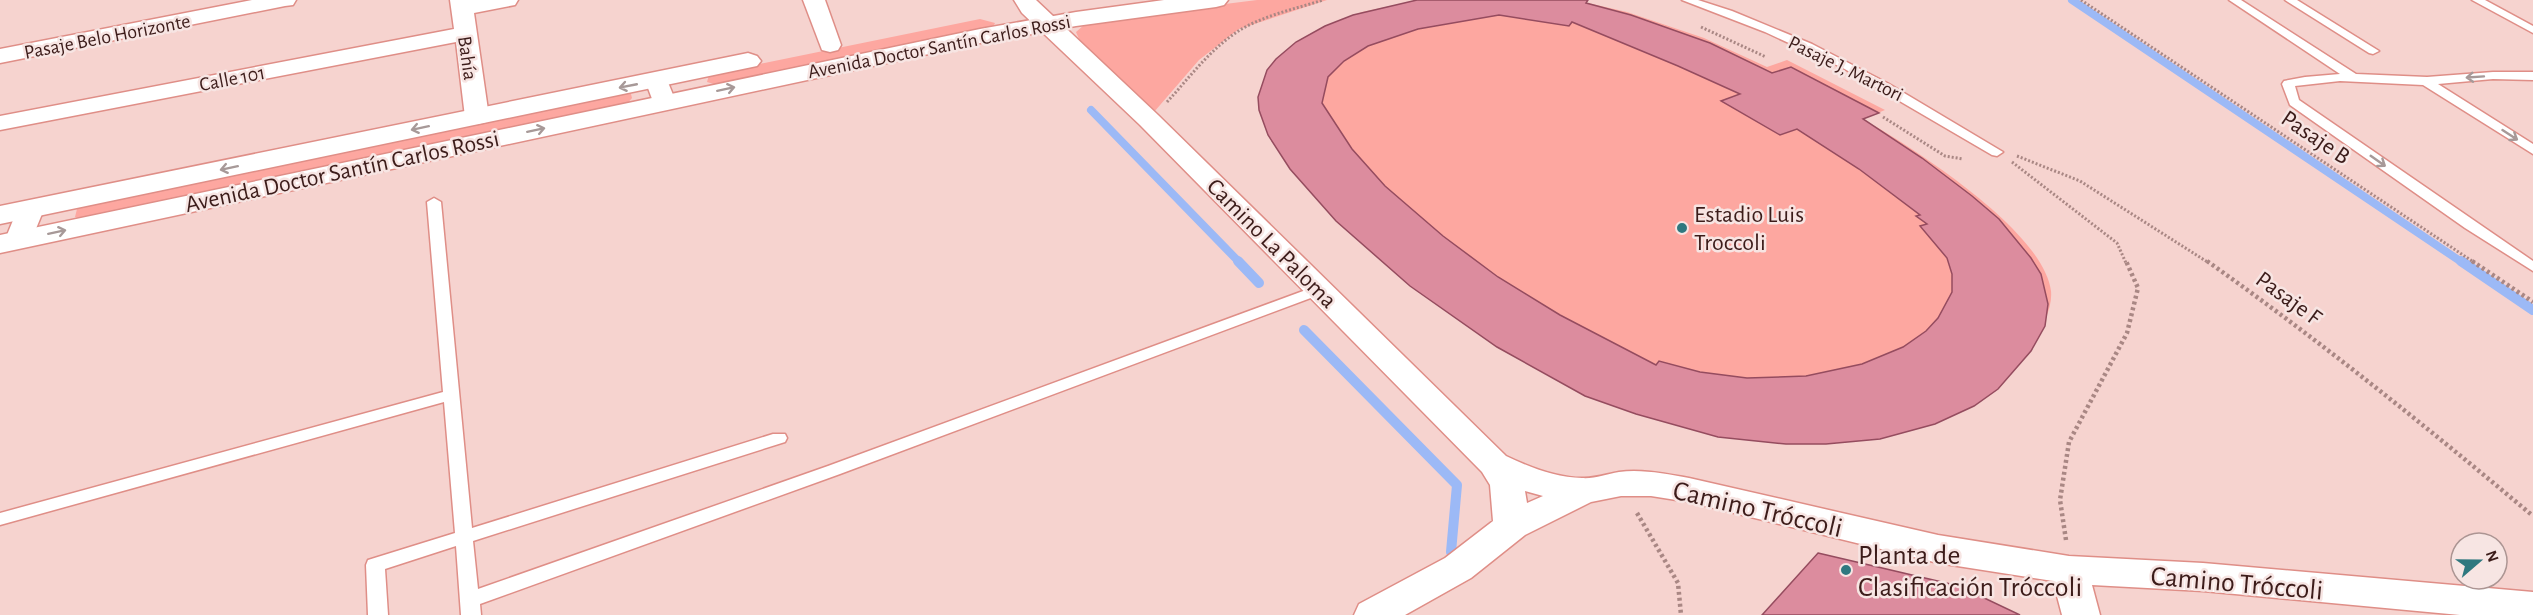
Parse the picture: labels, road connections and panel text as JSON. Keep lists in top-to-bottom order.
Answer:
{
  "streets": {
    "street": [
      "Pasaje Belo Horizonte",
      "Avenida Doctor Santín Carlos Rossi",
      "Bahía",
      "Calle 101",
      "Camino La Paloma",
      "Camino Tróccoli"
    ],
    "lane": ["Pasaje J, Martori"],
    "path": ["Pasaje B", "Pasaje F"]
  },
  "crossings": [
    ["Avenida Doctor Santín Carlos Rossi", "Bahía"],
    ["Avenida Doctor Santín Carlos Rossi", "Camino La Paloma"],
    ["Bahía", "Calle 101"],
    ["Pasaje J, Martori", "Pasaje F"],
    ["Camino La Paloma", "Camino Tróccoli"]
  ],
  "places": ["Estadio Luis Troccoli", "Planta de Clasificación Tróccoli"],
  "north": "right"
}
